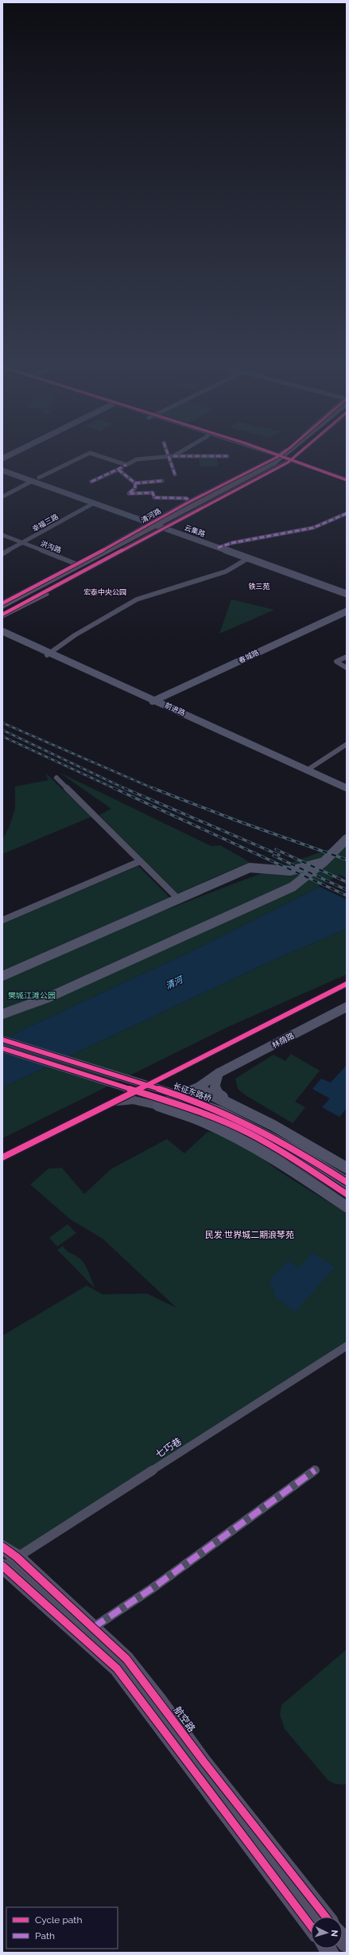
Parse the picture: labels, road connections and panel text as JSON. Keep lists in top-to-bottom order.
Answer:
{
  "streets": {
    "main road": ["清河路", "长征东路桥", "航空路"],
    "street": [
      "幸福三路",
      "云集路",
      "洪沟路",
      "春城路",
      "前进路",
      "林荫路",
      "七巧巷"
    ]
  },
  "crossings": [
    ["清河路", "云集路"],
    ["清河路", "洪沟路"],
    ["幸福三路", "云集路"],
    ["幸福三路", "洪沟路"],
    ["春城路", "前进路"],
    ["七巧巷", "航空路"]
  ],
  "districts": ["铁三苑", "宏泰中央公园", "民发·世界城二期浪琴苑"],
  "water": ["清河"],
  "parks": ["樊城江滩公园"],
  "legend": ["Cycle path", "Path"],
  "north": "right"
}
